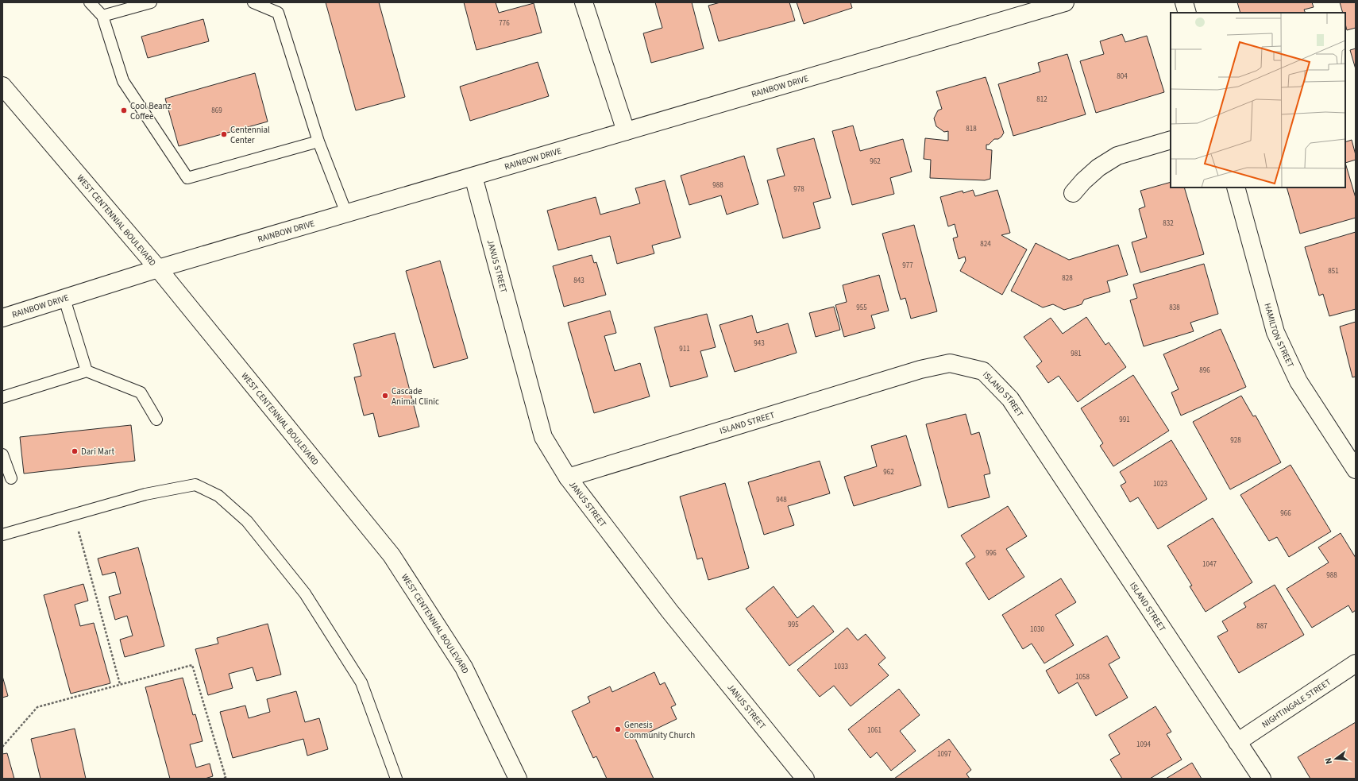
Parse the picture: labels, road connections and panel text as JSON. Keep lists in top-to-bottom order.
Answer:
{
  "streets": {
    "street": [
      "RAINBOW DRIVE",
      "WEST CENTENNIAL BOULEVARD",
      "JANUS STREET",
      "HAMILTON STREET",
      "ISLAND STREET",
      "NIGHTINGALE STREET"
    ]
  },
  "crossings": [
    ["RAINBOW DRIVE", "WEST CENTENNIAL BOULEVARD"],
    ["RAINBOW DRIVE", "JANUS STREET"],
    ["JANUS STREET", "ISLAND STREET"],
    ["ISLAND STREET", "NIGHTINGALE STREET"]
  ],
  "places": [
    "Cool Beanz Coffee",
    "Centennial Center",
    "Cascade Animal Clinic",
    "Dari Mart",
    "Genesis Community Church"
  ],
  "house_numbers": [
    "776",
    "804",
    "812",
    "869",
    "818",
    "962",
    "988",
    "978",
    "832",
    "824",
    "977",
    "851",
    "828",
    "843",
    "955",
    "838",
    "943",
    "911",
    "981",
    "896",
    "991",
    "928",
    "962",
    "1023",
    "948",
    "966",
    "996",
    "1047",
    "988",
    "995",
    "887",
    "1030",
    "1033",
    "1058",
    "1061",
    "1094",
    "1097"
  ],
  "north": "left"
}
